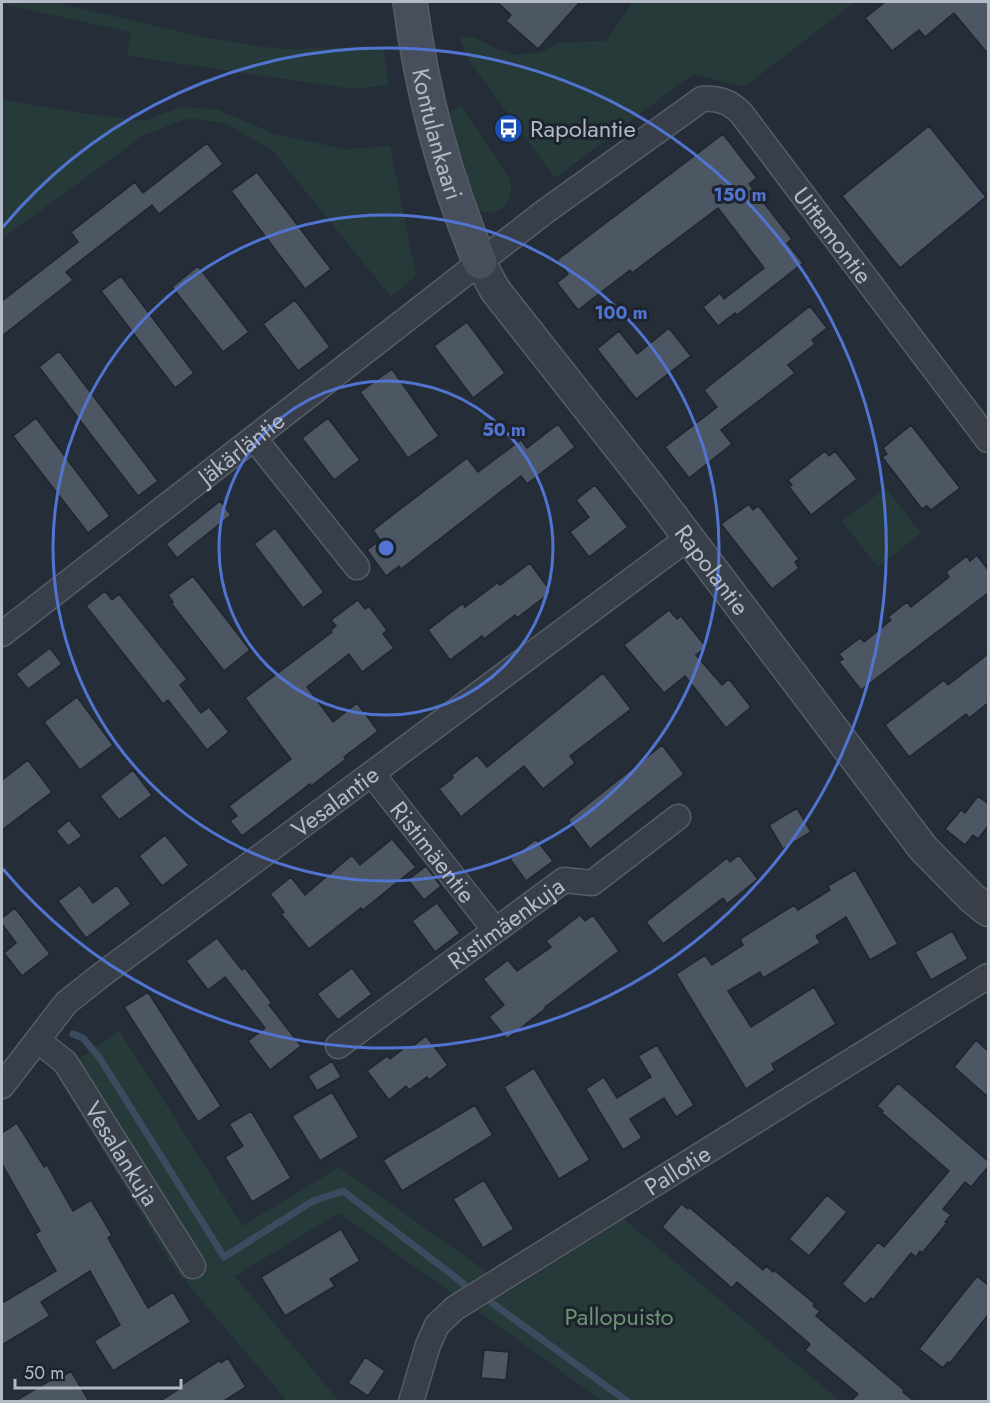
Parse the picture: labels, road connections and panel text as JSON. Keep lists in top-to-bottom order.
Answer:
{
  "streets": {
    "main road": ["Kontulankaari"],
    "street": [
      "Uittamontie",
      "Jäkärläntie",
      "Rapolantie",
      "Vesalantie",
      "Ristimäentie",
      "Ristimäenkuja",
      "Vesalankuja",
      "Pallotie"
    ]
  },
  "crossings": [
    ["Kontulankaari", "Uittamontie"],
    ["Kontulankaari", "Jäkärläntie"],
    ["Kontulankaari", "Rapolantie"],
    ["Uittamontie", "Jäkärläntie"],
    ["Uittamontie", "Rapolantie"],
    ["Jäkärläntie", "Rapolantie"],
    ["Rapolantie", "Vesalantie"],
    ["Vesalantie", "Ristimäentie"],
    ["Ristimäentie", "Ristimäenkuja"]
  ],
  "parks": ["Pallopuisto"],
  "places": {
    "bus stop": ["Rapolantie"]
  },
  "scale_bar": "50 m",
  "rings": ["150 m", "100 m", "50 m"]
}
